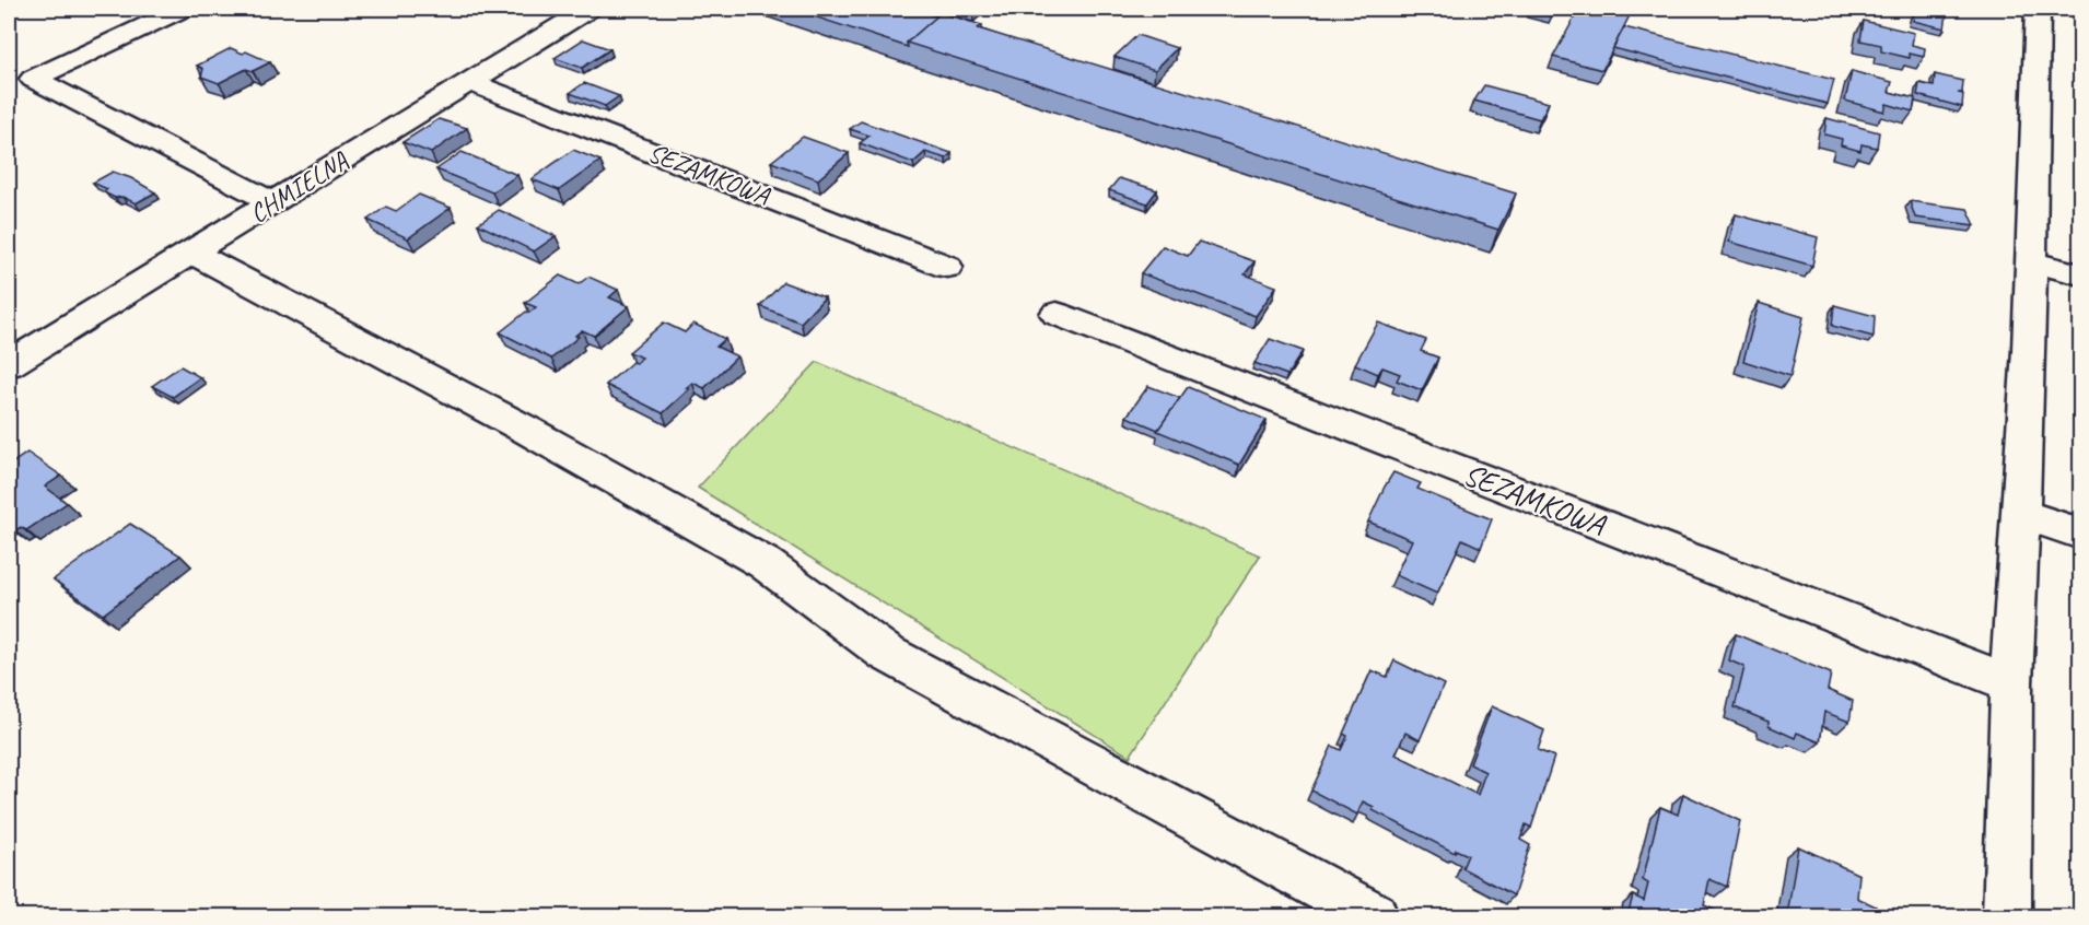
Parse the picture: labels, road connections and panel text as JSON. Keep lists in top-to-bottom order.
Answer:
{
  "streets": {
    "street": ["SEZAMKOWA", "CHMIELNA"]
  },
  "crossings": [
    ["SEZAMKOWA", "CHMIELNA"]
  ]
}
